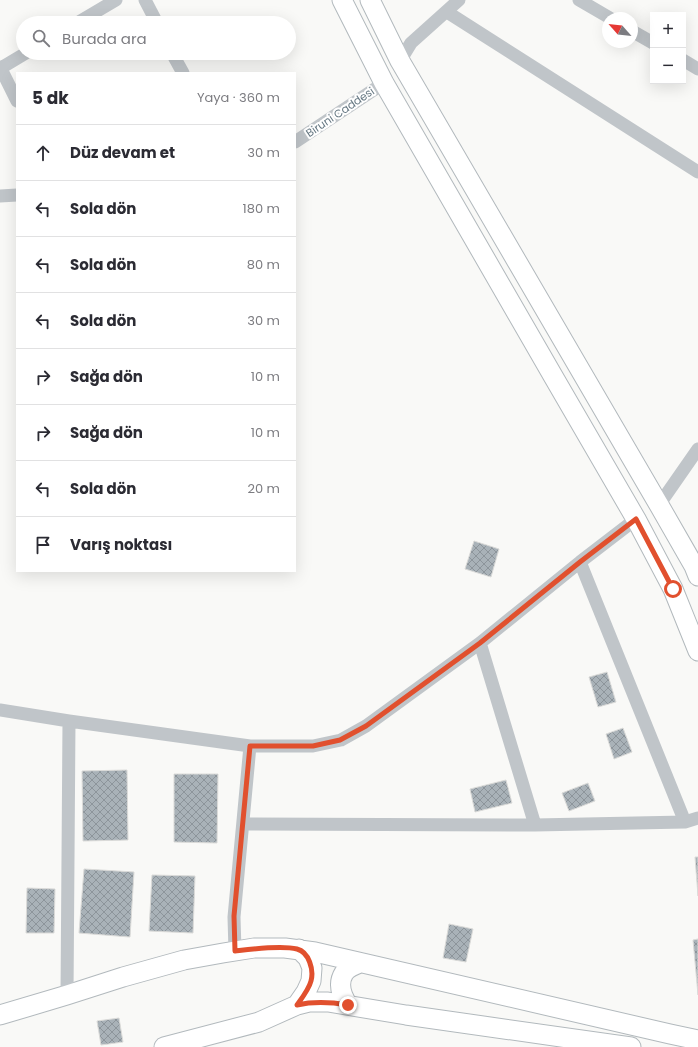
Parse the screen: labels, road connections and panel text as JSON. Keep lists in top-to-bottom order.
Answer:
{
  "streets": {
    "street": ["Biruni Caddesi"]
  },
  "north": "top left",
  "page": {
    "map_buttons": ["+", "−"],
    "search": "Burada ara",
    "heading": ["5 dk", "Yaya · 360 m"],
    "list": [
      ["Düz devam et", "30 m"],
      ["Sola dön", "180 m"],
      ["Sola dön", "80 m"],
      ["Sola dön", "30 m"],
      ["Sağa dön", "10 m"],
      ["Sağa dön", "10 m"],
      ["Sola dön", "20 m"],
      "Varış noktası"
    ]
  }
}
